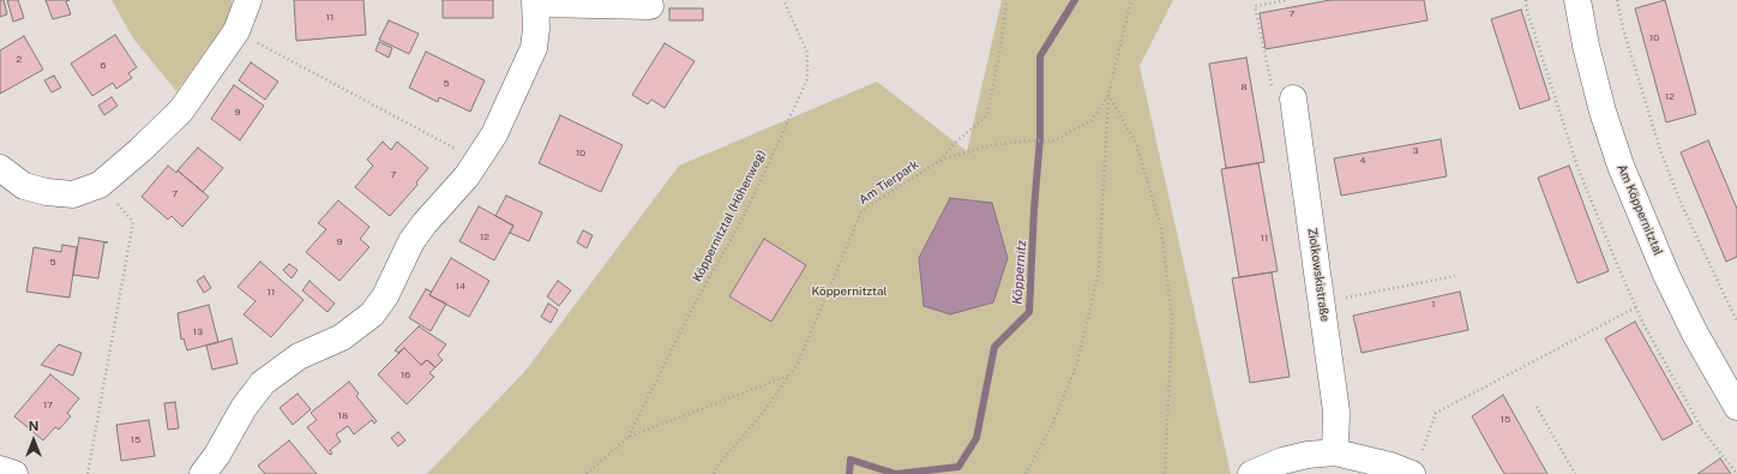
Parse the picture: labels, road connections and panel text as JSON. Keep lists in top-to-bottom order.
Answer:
{
  "streets": {
    "street": ["Am Köppernitztal", "Ziolkowskistraße"],
    "path": ["Am Tierpark", "Köppernitztal (Höhenweg)"]
  },
  "crossings": [
    ["Am Tierpark", "Köppernitztal (Höhenweg)"]
  ],
  "water": ["Köppernitz"],
  "parks": ["Köppernitztal"],
  "house_numbers": [
    "7",
    "11",
    "10",
    "2",
    "6",
    "5",
    "8",
    "12",
    "9",
    "3",
    "10",
    "4",
    "7",
    "7",
    "12",
    "11",
    "9",
    "5",
    "14",
    "11",
    "1",
    "13",
    "16",
    "17",
    "18",
    "15",
    "15"
  ],
  "north": "top"
}
